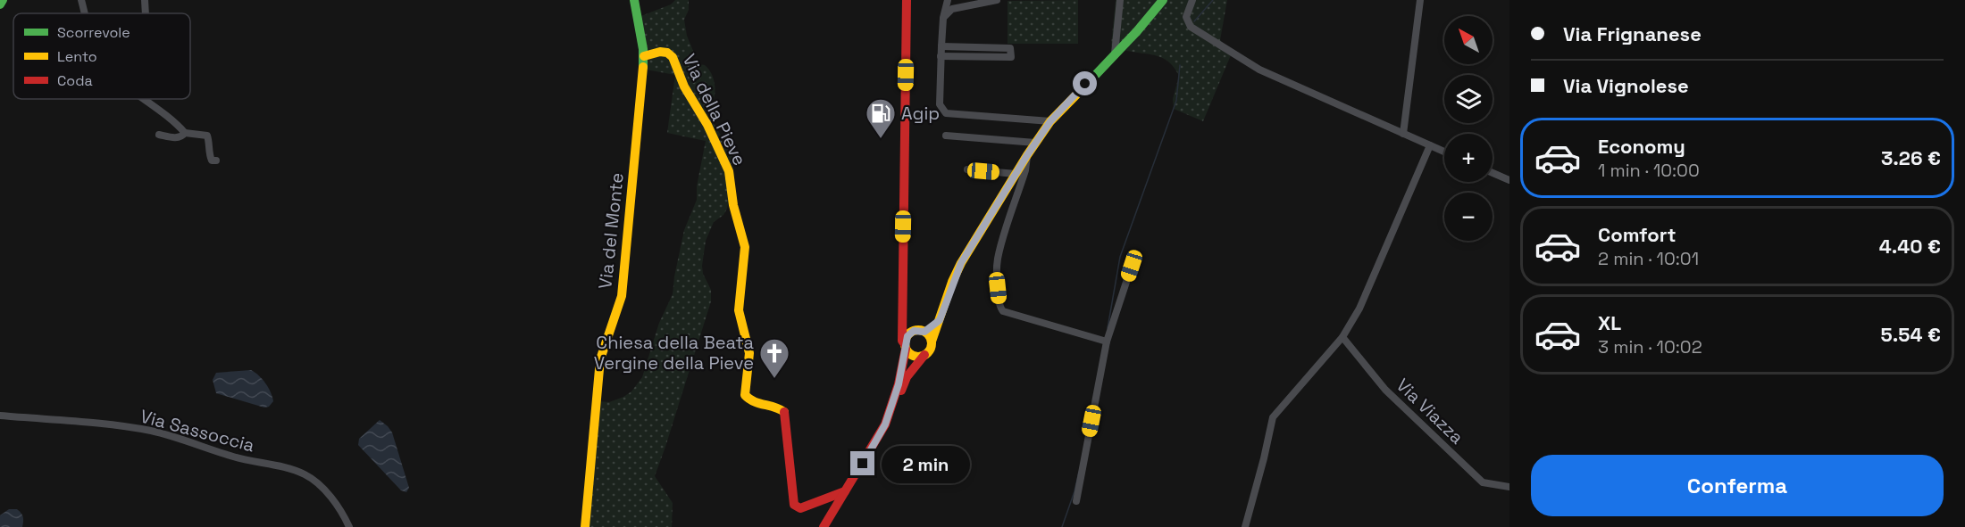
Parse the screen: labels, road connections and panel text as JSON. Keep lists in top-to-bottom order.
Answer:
{
  "streets": {
    "main road": ["Via della Pieve", "Via del Monte"],
    "street": ["Via Viazza", "Via Sassoccia"]
  },
  "crossings": [
    ["Via della Pieve", "Via del Monte"]
  ],
  "places": {
    "fuel station": ["Agip"],
    "church": ["Chiesa della Beata Vergine della Pieve"]
  },
  "legend": ["Scorrevole", "Lento", "Coda"],
  "north": "top left",
  "page": {
    "banner": ["Via Frignanese", "Via Vignolese"],
    "map_buttons": ["+", "−"],
    "list": [
      {
        "name": "Economy",
        "note": "1 min · 10:00",
        "value": "3.26 €"
      },
      {
        "name": "Comfort",
        "note": "2 min · 10:01",
        "value": "4.40 €"
      },
      {
        "name": "XL",
        "note": "3 min · 10:02",
        "value": "5.54 €"
      }
    ],
    "buttons": "Conferma",
    "bubble": "2 min"
  }
}
